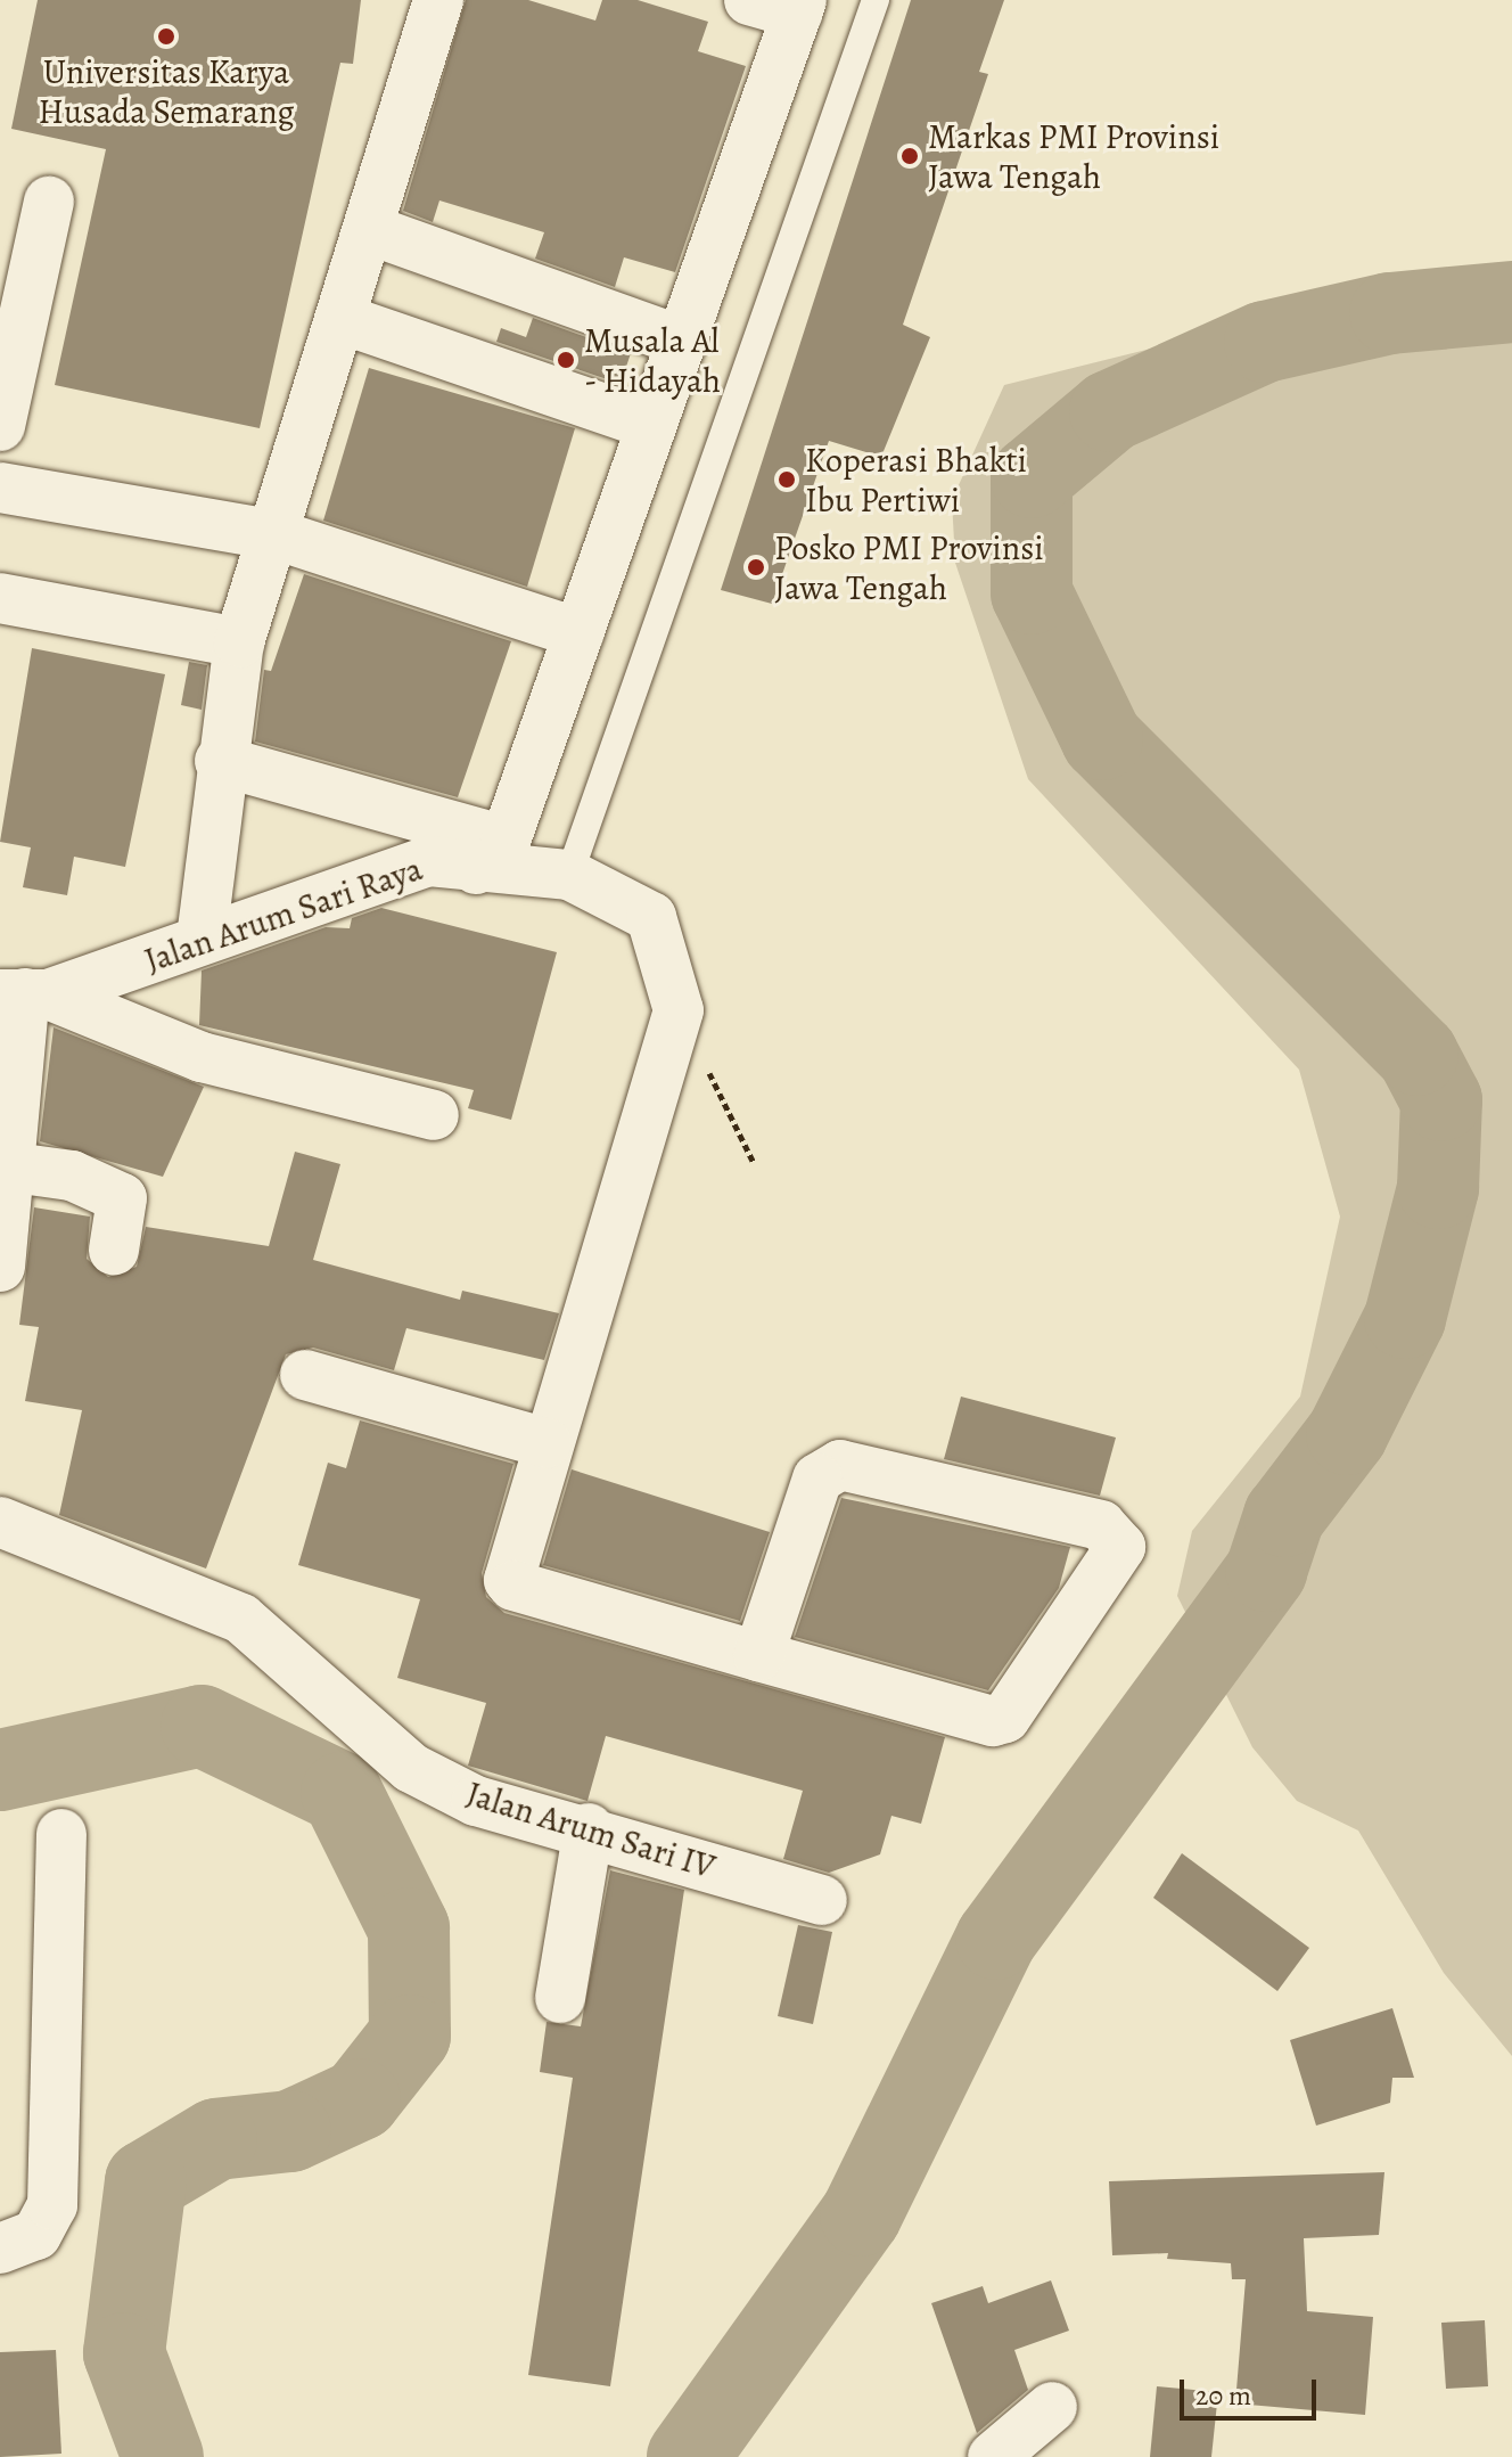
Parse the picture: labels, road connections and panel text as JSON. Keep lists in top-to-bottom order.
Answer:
{
  "streets": {
    "street": ["Jalan Arum Sari Raya", "Jalan Arum Sari IV"]
  },
  "places": [
    "Universitas Karya Husada Semarang",
    "Markas PMI Provinsi Jawa Tengah",
    "Musala Al - Hidayah",
    "Koperasi Bhakti Ibu Pertiwi",
    "Posko PMI Provinsi Jawa Tengah"
  ],
  "scale_bar": "20 m"
}
